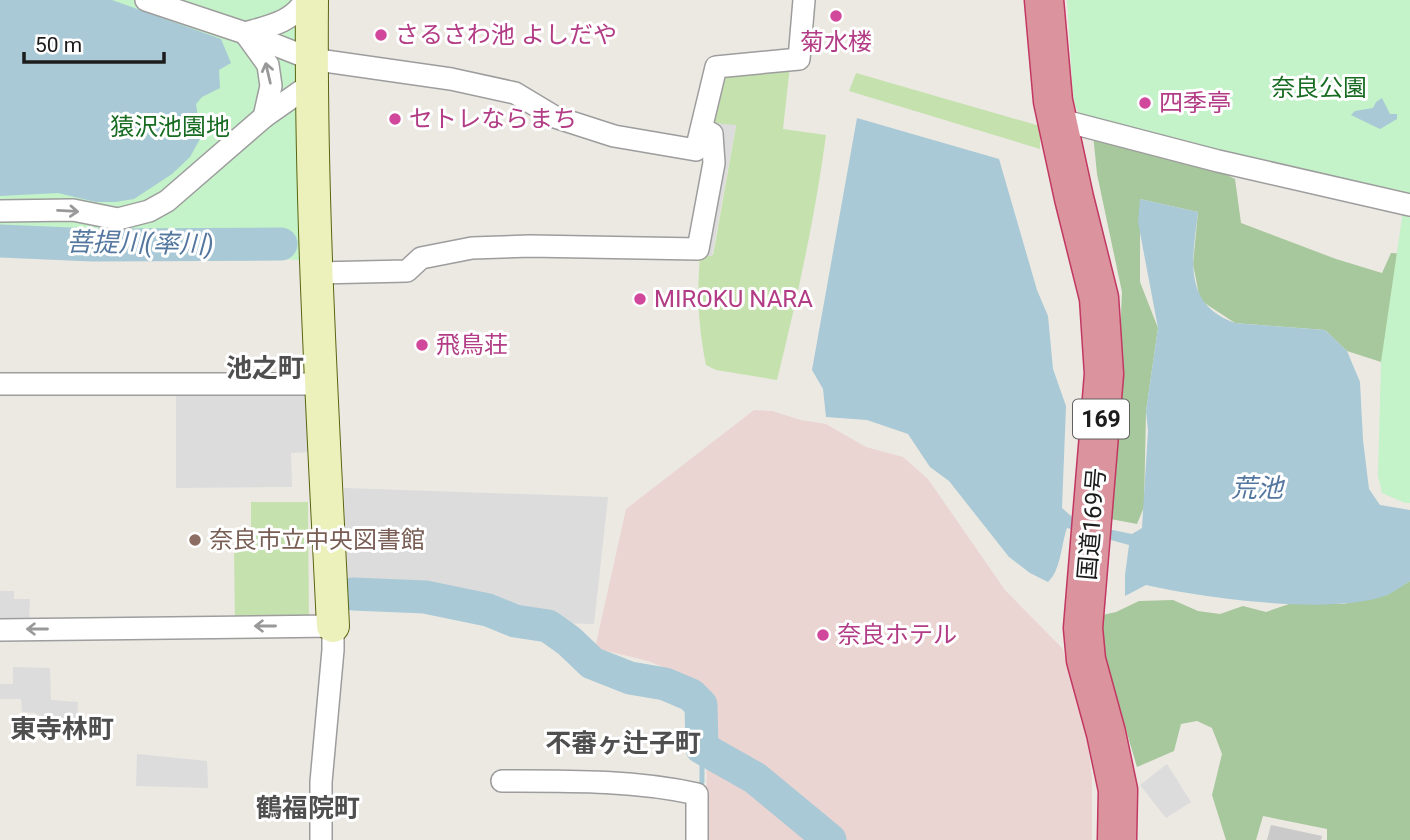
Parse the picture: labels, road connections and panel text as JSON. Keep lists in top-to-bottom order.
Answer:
{
  "streets": {
    "highway": ["169", "国道169号"]
  },
  "districts": [
    "池之町",
    "東寺林町",
    "不審ヶ辻子町",
    "鶴福院町"
  ],
  "water": ["菩提川(率川)", "荒池"],
  "parks": ["奈良公園", "猿沢池園地"],
  "places": [
    "菊水楼",
    "さるさわ池 よしだや",
    "四季亭",
    "セトレならまち",
    "MIROKU NARA",
    "飛鳥荘",
    "奈良市立中央図書館",
    "奈良ホテル"
  ],
  "scale_bar": "50 m"
}
